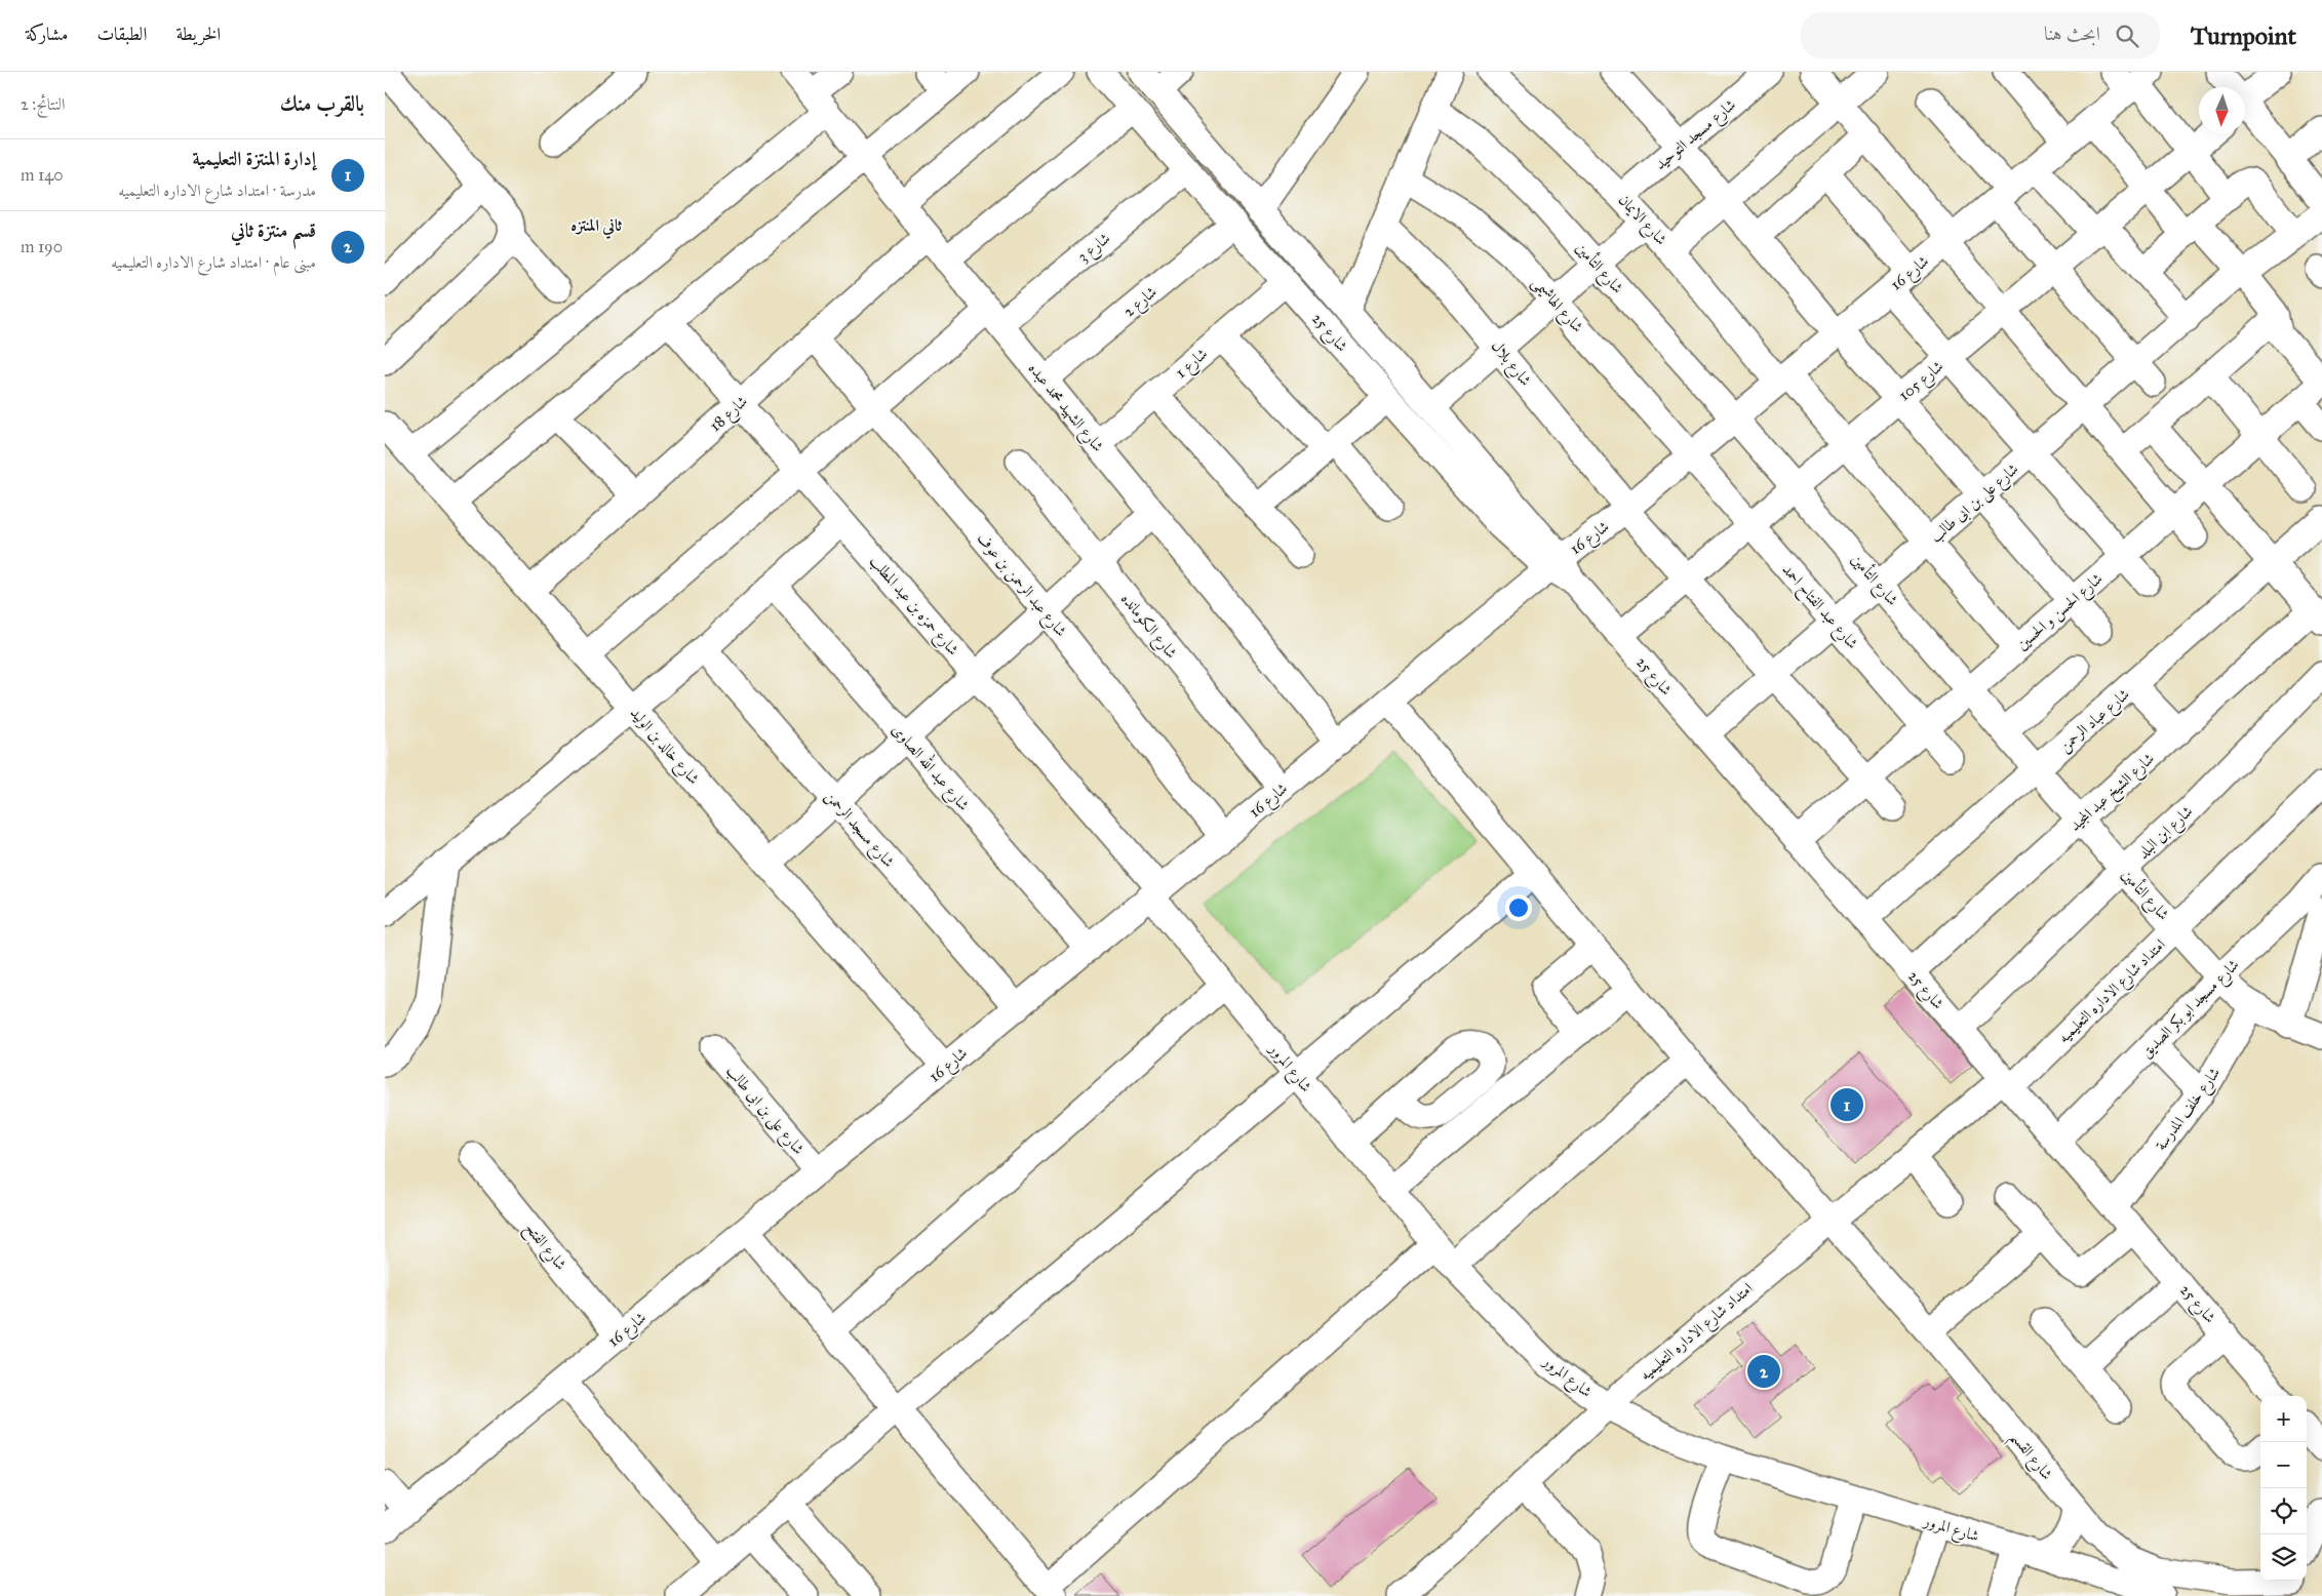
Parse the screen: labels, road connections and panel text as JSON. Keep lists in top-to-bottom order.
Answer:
{
  "streets": {
    "street": [
      "شارع مسجد التوحيد",
      "شارع الايمان",
      "شارع 3",
      "شارع التأمين",
      "شارع 16",
      "شارع 2",
      "شارع الهاشيمى",
      "شارع 25",
      "شارع 1",
      "شارع بلال",
      "شارع 105",
      "شارع الشهيد محمد عبده",
      "شارع 18",
      "شارع على بن ابى طالب",
      "شارع عبد الرحمن بن عوف",
      "شارع حمزه بن عبد المطلب",
      "شارع عبد الفتاح احمد",
      "شارع الحسن و الحسين",
      "شارع الكومانده",
      "شارع عباد الرحمن",
      "شارع خالد بن الوليد",
      "شارع عبد الله الصاوى",
      "شارع الشيخ عبد المجيد",
      "شارع مسجد الرحمن",
      "شارع ابن البلد",
      "امتداد شارع الاداره التعليميه",
      "شارع مسجد ابو بكر الصديق",
      "شارع المرور",
      "شارع خلف المدرسة",
      "شارع الفتح",
      "شارع القسم"
    ]
  },
  "crossings": [
    ["شارع مسجد التوحيد", "شارع الايمان"],
    ["شارع الايمان", "شارع 16"],
    ["شارع الايمان", "شارع 105"],
    ["شارع الايمان", "شارع على بن ابى طالب"],
    ["شارع الايمان", "شارع الحسن و الحسين"],
    ["شارع 3", "شارع 25"],
    ["شارع 3", "شارع الشهيد محمد عبده"],
    ["شارع 3", "شارع عبد الرحمن بن عوف"],
    ["شارع 3", "شارع حمزه بن عبد المطلب"],
    ["شارع 3", "شارع خالد بن الوليد"],
    ["شارع التأمين", "شارع 16"],
    ["شارع التأمين", "شارع 105"],
    ["شارع التأمين", "شارع على بن ابى طالب"],
    ["شارع التأمين", "شارع الحسن و الحسين"],
    ["شارع التأمين", "شارع عباد الرحمن"],
    ["شارع التأمين", "شارع الشيخ عبد المجيد"],
    ["شارع التأمين", "شارع ابن البلد"],
    ["شارع التأمين", "امتداد شارع الاداره التعليميه"],
    ["شارع التأمين", "شارع مسجد ابو بكر الصديق"],
    ["شارع التأمين", "شارع خلف المدرسة"],
    ["شارع 16", "شارع الهاشيمى"],
    ["شارع 16", "شارع 25"],
    ["شارع 16", "شارع بلال"],
    ["شارع 16", "شارع الشهيد محمد عبده"],
    ["شارع 16", "شارع على بن ابى طالب"],
    ["شارع 16", "شارع عبد الرحمن بن عوف"],
    ["شارع 16", "شارع حمزه بن عبد المطلب"],
    ["شارع 16", "شارع عبد الفتاح احمد"],
    ["شارع 16", "شارع الكومانده"],
    ["شارع 16", "شارع خالد بن الوليد"],
    ["شارع 16", "شارع عبد الله الصاوى"],
    ["شارع 16", "شارع مسجد الرحمن"],
    ["شارع 16", "شارع المرور"],
    ["شارع 16", "شارع الفتح"],
    ["شارع 16", "شارع القسم"],
    ["شارع 2", "شارع 25"],
    ["شارع 2", "شارع الشهيد محمد عبده"],
    ["شارع الهاشيمى", "شارع عبد الفتاح احمد"],
    ["شارع 25", "شارع 1"],
    ["شارع 25", "شارع 105"],
    ["شارع 25", "شارع على بن ابى طالب"],
    ["شارع 25", "شارع الحسن و الحسين"],
    ["شارع 25", "شارع عباد الرحمن"],
    ["شارع 25", "شارع الشيخ عبد المجيد"],
    ["شارع 25", "شارع ابن البلد"],
    ["شارع 25", "امتداد شارع الاداره التعليميه"],
    ["شارع 25", "شارع مسجد ابو بكر الصديق"],
    ["شارع 25", "شارع خلف المدرسة"],
    ["شارع 1", "شارع الشهيد محمد عبده"],
    ["شارع بلال", "شارع 105"],
    ["شارع بلال", "شارع على بن ابى طالب"],
    ["شارع بلال", "شارع الحسن و الحسين"],
    ["شارع 105", "شارع عبد الفتاح احمد"],
    ["شارع الشهيد محمد عبده", "شارع 18"],
    ["شارع 18", "شارع عبد الرحمن بن عوف"],
    ["شارع 18", "شارع حمزه بن عبد المطلب"],
    ["شارع 18", "شارع خالد بن الوليد"],
    ["شارع على بن ابى طالب", "شارع عبد الفتاح احمد"],
    ["شارع حمزه بن عبد المطلب", "شارع المرور"],
    ["شارع عبد الفتاح احمد", "شارع الحسن و الحسين"],
    ["امتداد شارع الاداره التعليميه", "شارع المرور"],
    ["امتداد شارع الاداره التعليميه", "شارع القسم"]
  ],
  "districts": ["ثاني المنتزه"],
  "north": "bottom",
  "page": {
    "header": "Turnpoint",
    "search": "ابحث هنا",
    "nav": ["الخريطة", "الطبقات", "مشاركة"],
    "heading": ["بالقرب منك", "النتائج: 2"],
    "list": [
      {
        "mark": "1",
        "name": "إدارة المنتزة التعليمية",
        "note": "مدرسة · امتداد شارع الاداره التعليميه",
        "value": "140 m"
      },
      {
        "mark": "2",
        "name": "قسم منتزة ثاني",
        "note": "مبنى عام · امتداد شارع الاداره التعليميه",
        "value": "190 m"
      }
    ],
    "pins": ["1", "2"],
    "map_buttons": ["+", "−"]
  }
}
